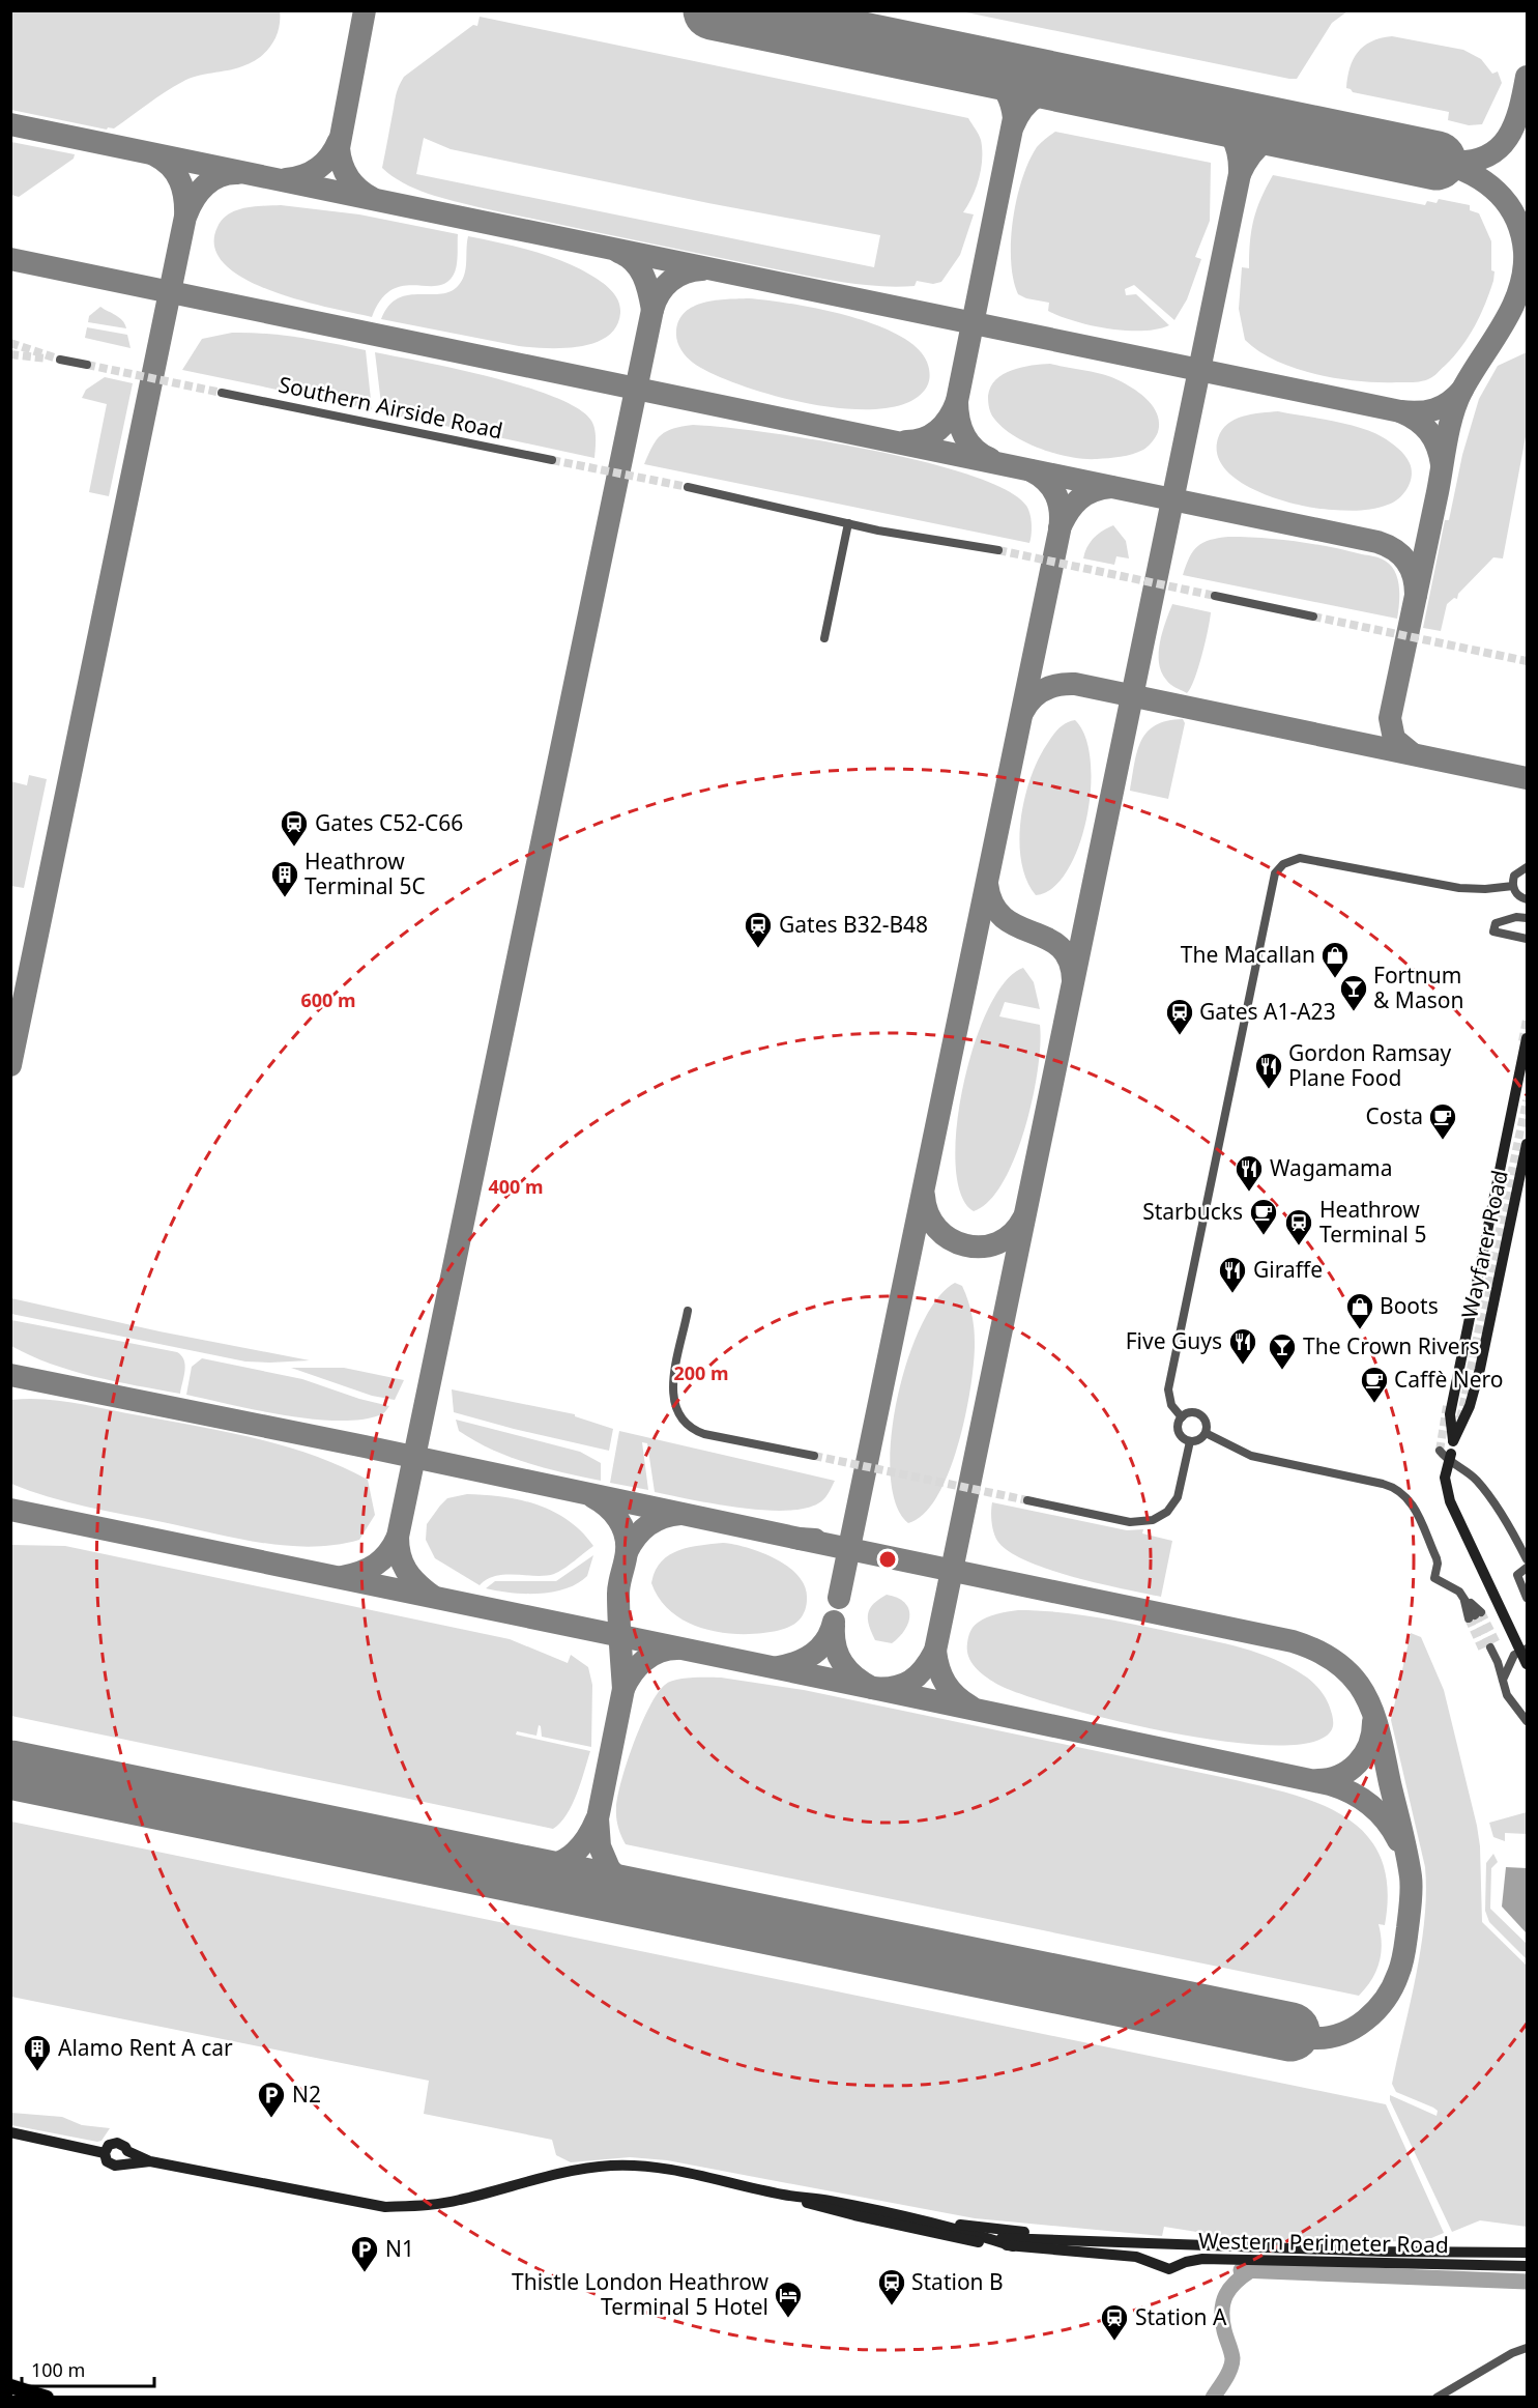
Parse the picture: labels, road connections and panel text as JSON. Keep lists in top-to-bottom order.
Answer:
{
  "streets": {
    "street": ["Southern Airside Road", "Wayfarer Road", "Western Perimeter Road"]
  },
  "places": {
    "station": [
      "Gates C52-C66",
      "Gates B32-B48",
      "Gates A1-A23",
      "Heathrow Terminal 5",
      "Station B",
      "Station A"
    ],
    "building": ["Heathrow Terminal 5C", "Alamo Rent A car"],
    "shop": ["The Macallan", "Boots"],
    "bar": ["Fortnum & Mason", "The Crown Rivers"],
    "restaurant": [
      "Gordon Ramsay Plane Food",
      "Wagamama",
      "Giraffe",
      "Five Guys"
    ],
    "cafe": ["Costa", "Starbucks", "Caffè Nero"],
    "parking": ["N2", "N1"],
    "hotel": ["Thistle London Heathrow Terminal 5 Hotel"]
  },
  "scale_bar": "100 m",
  "rings": ["600 m", "400 m", "200 m"]
}
